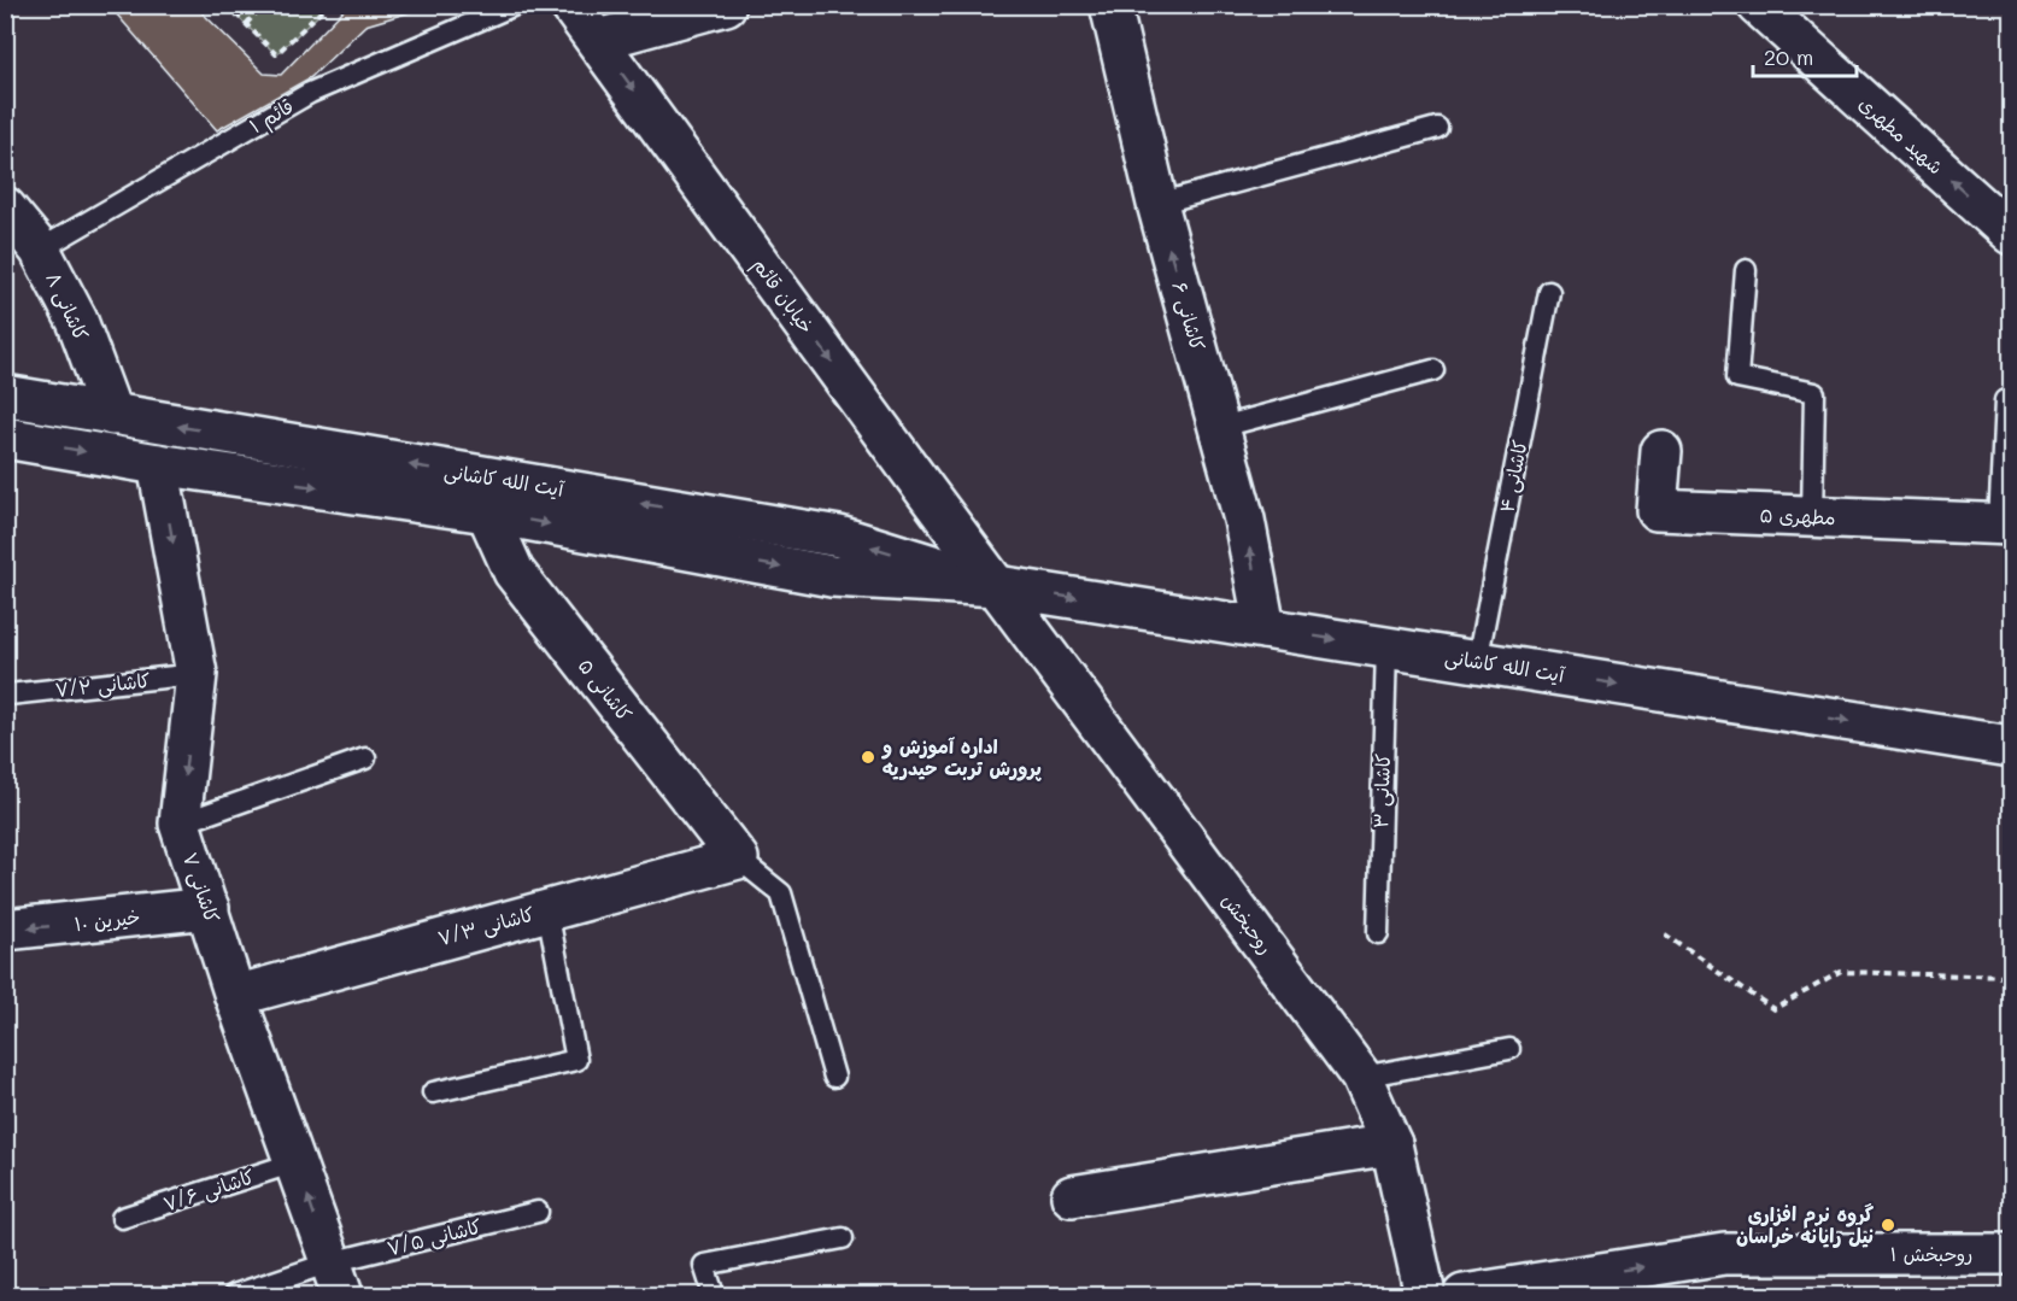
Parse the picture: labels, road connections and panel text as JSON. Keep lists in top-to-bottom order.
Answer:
{
  "streets": {
    "street": [
      "شهید مطهری",
      "خیابان قائم",
      "کاشانی ۸",
      "کاشانی ۶",
      "آیت الله کاشانی",
      "مطهری ۵",
      "کاشانی ۵",
      "کاشانی ۷",
      "خیرین ۱۰",
      "روحبخش",
      "کاشانی ۷/۳",
      "روحبخش ۱"
    ],
    "lane": [
      "قائم ۱",
      "کاشانی ۴",
      "کاشانی ۷/۲",
      "کاشانی ۳",
      "کاشانی ۷/۶",
      "کاشانی ۷/۵"
    ]
  },
  "crossings": [
    ["قائم ۱", "کاشانی ۸"],
    ["خیابان قائم", "آیت الله کاشانی"],
    ["خیابان قائم", "روحبخش"],
    ["کاشانی ۸", "آیت الله کاشانی"],
    ["کاشانی ۶", "آیت الله کاشانی"],
    ["کاشانی ۴", "آیت الله کاشانی"],
    ["آیت الله کاشانی", "کاشانی ۵"],
    ["آیت الله کاشانی", "کاشانی ۳"],
    ["آیت الله کاشانی", "کاشانی ۷"],
    ["آیت الله کاشانی", "روحبخش"],
    ["کاشانی ۷/۲", "کاشانی ۷"],
    ["کاشانی ۵", "کاشانی ۷/۳"],
    ["کاشانی ۷", "خیرین ۱۰"],
    ["کاشانی ۷", "کاشانی ۷/۳"],
    ["کاشانی ۷", "کاشانی ۷/۶"],
    ["کاشانی ۷", "کاشانی ۷/۵"]
  ],
  "one_way": [
    "شهید مطهری",
    "خیابان قائم",
    "کاشانی ۶",
    "خیرین ۱۰",
    "روحبخش ۱"
  ],
  "places": ["اداره آموزش و پرورش تربت حیدریه", "گروه نرم افزاری نیل رایانه خراسان"],
  "scale_bar": "20 m"
}
